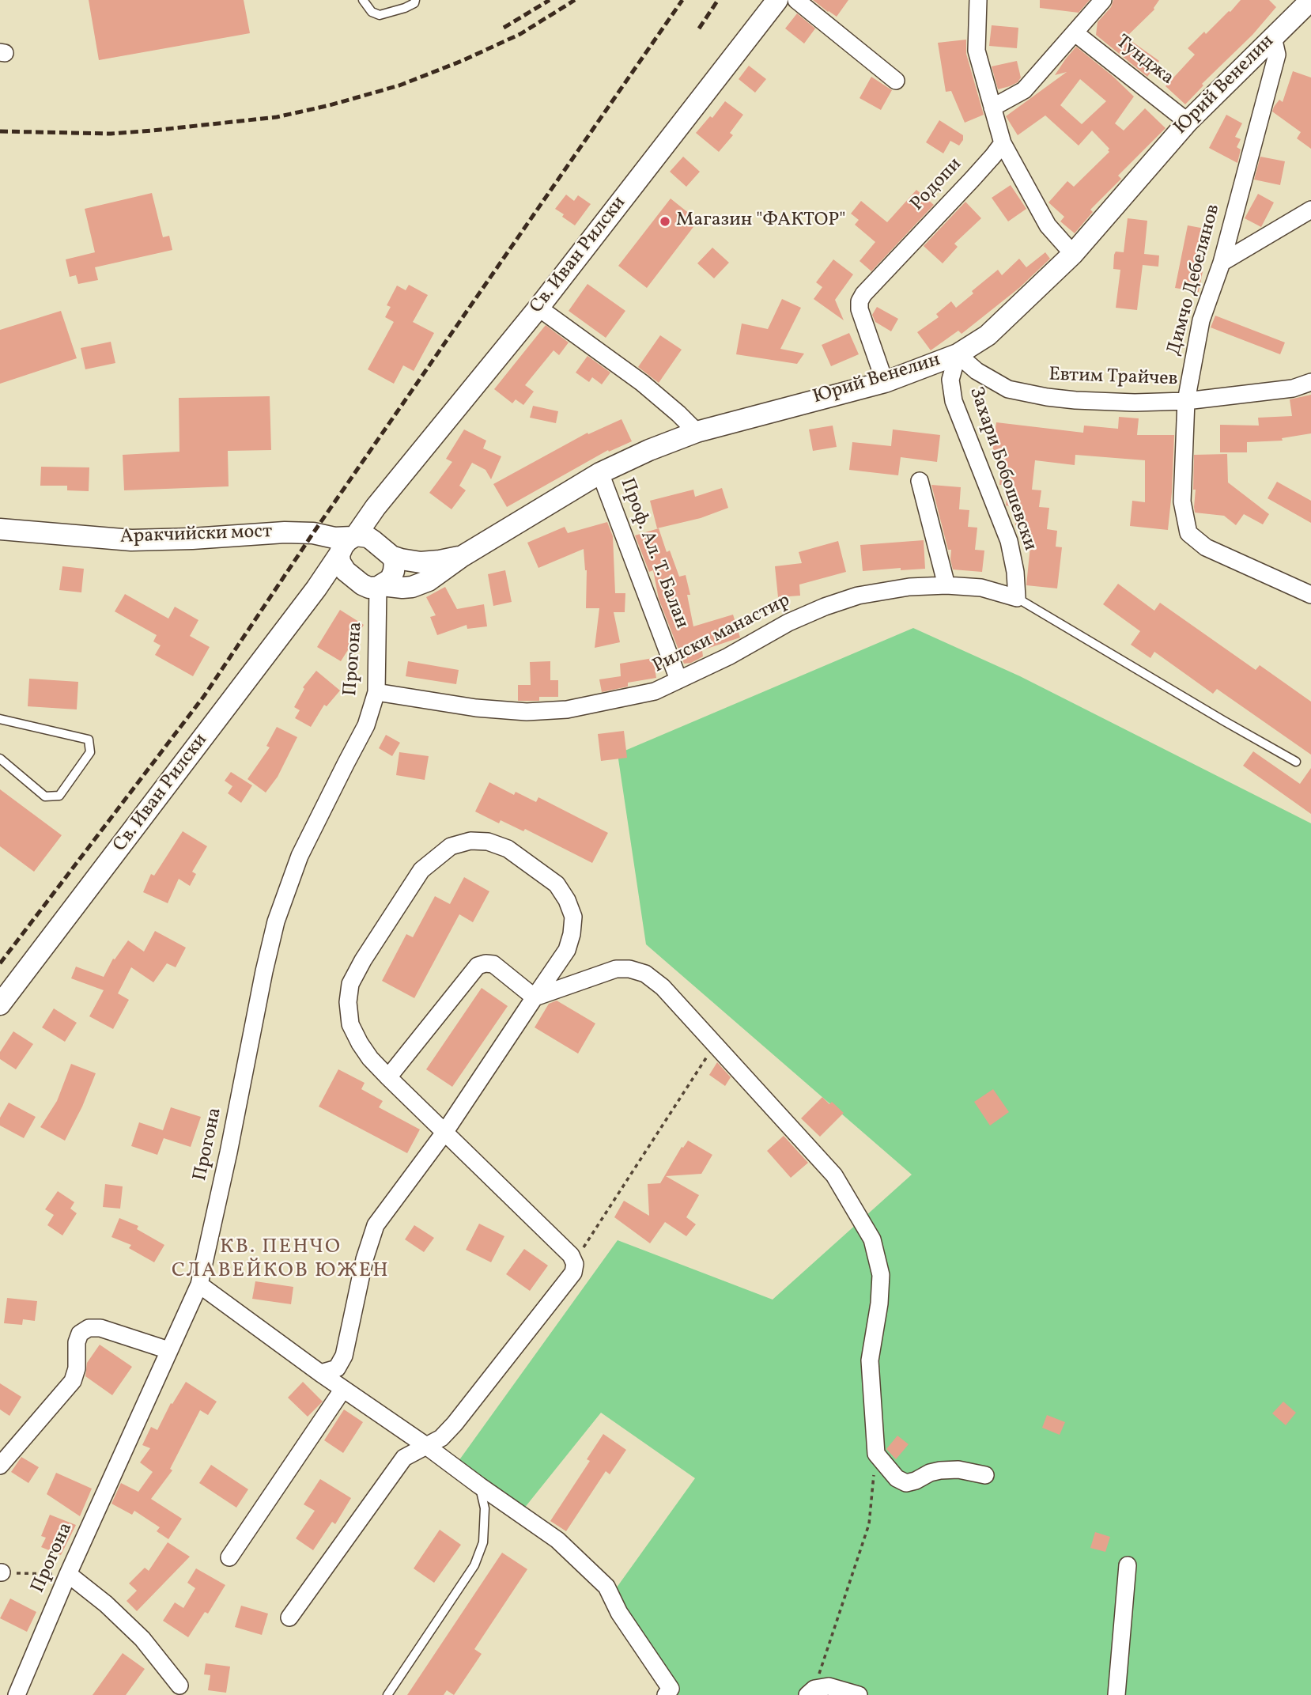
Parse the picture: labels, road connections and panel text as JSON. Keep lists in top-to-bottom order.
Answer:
{
  "streets": {
    "street": [
      "Тунджа",
      "Юрий Венелин",
      "Родопи",
      "Св. Иван Рилски",
      "Димчо Дебелянов",
      "Евтим Трайчев",
      "Захари Бобошевски",
      "Аракчийски мост",
      "Проф. Ал. Т. Балан",
      "Рилски манастир",
      "Прогона"
    ]
  },
  "crossings": [
    ["Тунджа", "Юрий Венелин"],
    ["Юрий Венелин", "Родопи"],
    ["Юрий Венелин", "Св. Иван Рилски"],
    ["Юрий Венелин", "Димчо Дебелянов"],
    ["Юрий Венелин", "Евтим Трайчев"],
    ["Юрий Венелин", "Захари Бобошевски"],
    ["Юрий Венелин", "Аракчийски мост"],
    ["Юрий Венелин", "Проф. Ал. Т. Балан"],
    ["Юрий Венелин", "Прогона"],
    ["Св. Иван Рилски", "Аракчийски мост"],
    ["Димчо Дебелянов", "Евтим Трайчев"],
    ["Евтим Трайчев", "Захари Бобошевски"],
    ["Захари Бобошевски", "Рилски манастир"],
    ["Проф. Ал. Т. Балан", "Рилски манастир"],
    ["Рилски манастир", "Прогона"]
  ],
  "districts": ["КВ. ПЕНЧО СЛАВЕЙКОВ ЮЖЕН"],
  "places": ["Магазин \"ФАКТОР\""]
}
